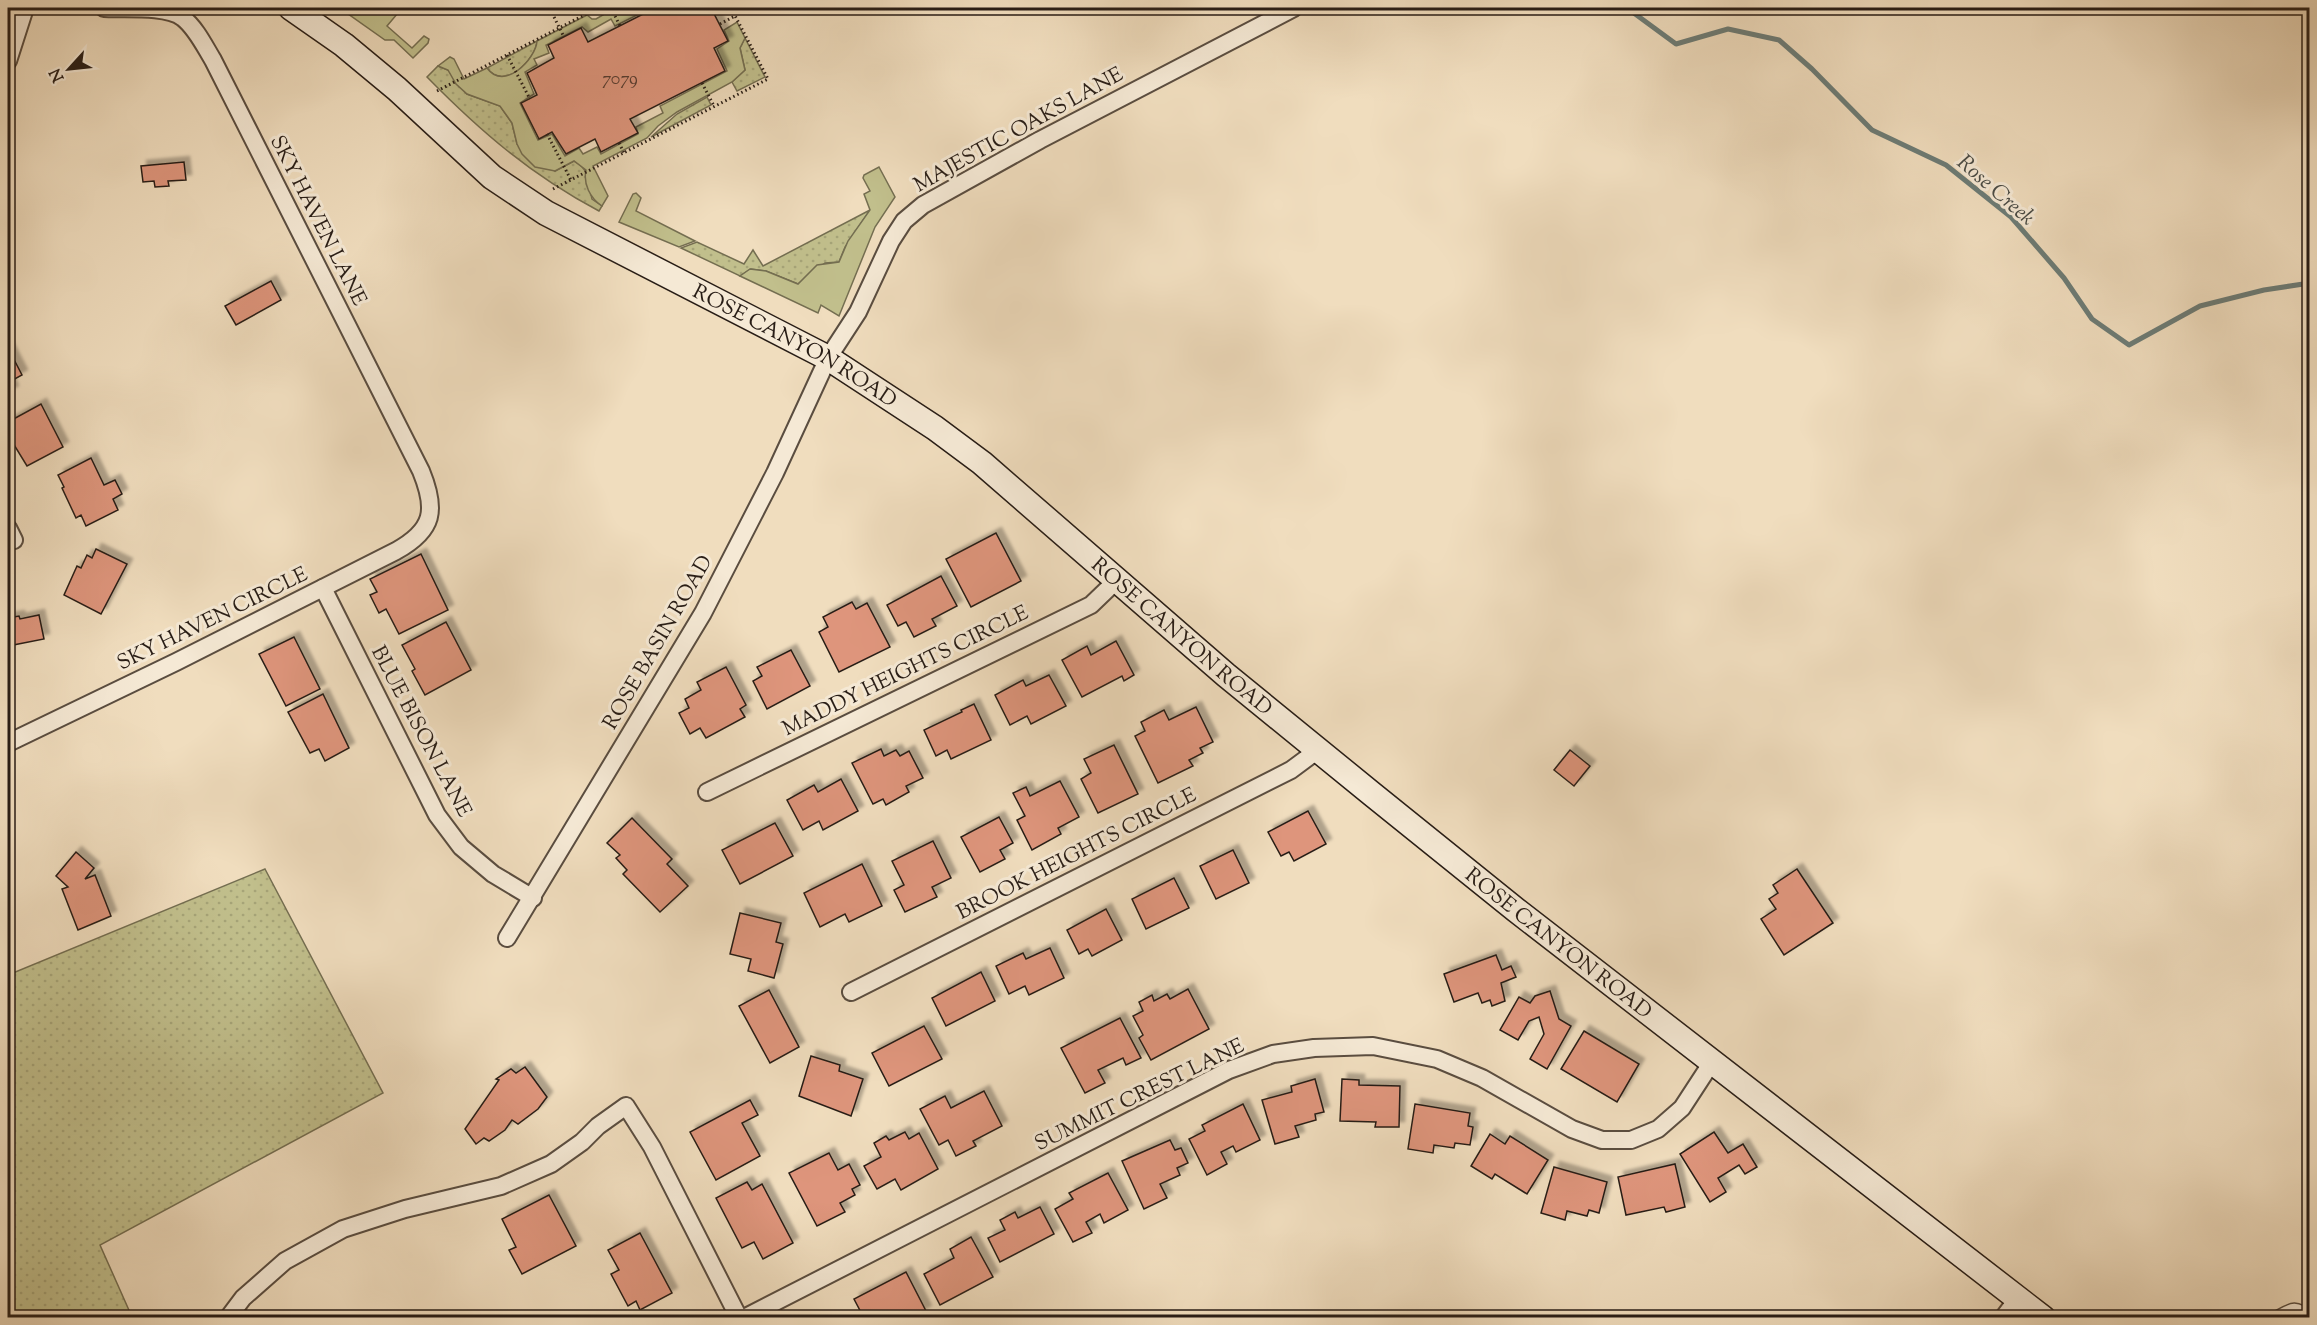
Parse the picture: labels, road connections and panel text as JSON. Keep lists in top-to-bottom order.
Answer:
{
  "streets": {
    "street": [
      "MAJESTIC OAKS LANE",
      "SKY HAVEN LANE",
      "ROSE CANYON ROAD",
      "SKY HAVEN CIRCLE",
      "ROSE BASIN ROAD",
      "MADDY HEIGHTS CIRCLE",
      "BLUE BISON LANE",
      "BROOK HEIGHTS CIRCLE",
      "SUMMIT CREST LANE"
    ]
  },
  "crossings": [
    ["MAJESTIC OAKS LANE", "ROSE CANYON ROAD"],
    ["MAJESTIC OAKS LANE", "ROSE BASIN ROAD"],
    ["SKY HAVEN LANE", "SKY HAVEN CIRCLE"],
    ["ROSE CANYON ROAD", "ROSE BASIN ROAD"],
    ["ROSE CANYON ROAD", "MADDY HEIGHTS CIRCLE"],
    ["ROSE CANYON ROAD", "BROOK HEIGHTS CIRCLE"],
    ["ROSE CANYON ROAD", "SUMMIT CREST LANE"],
    ["SKY HAVEN CIRCLE", "BLUE BISON LANE"],
    ["ROSE BASIN ROAD", "BLUE BISON LANE"]
  ],
  "water": ["Rose Creek"],
  "house_numbers": ["7079"],
  "north": "bottom left"
}
